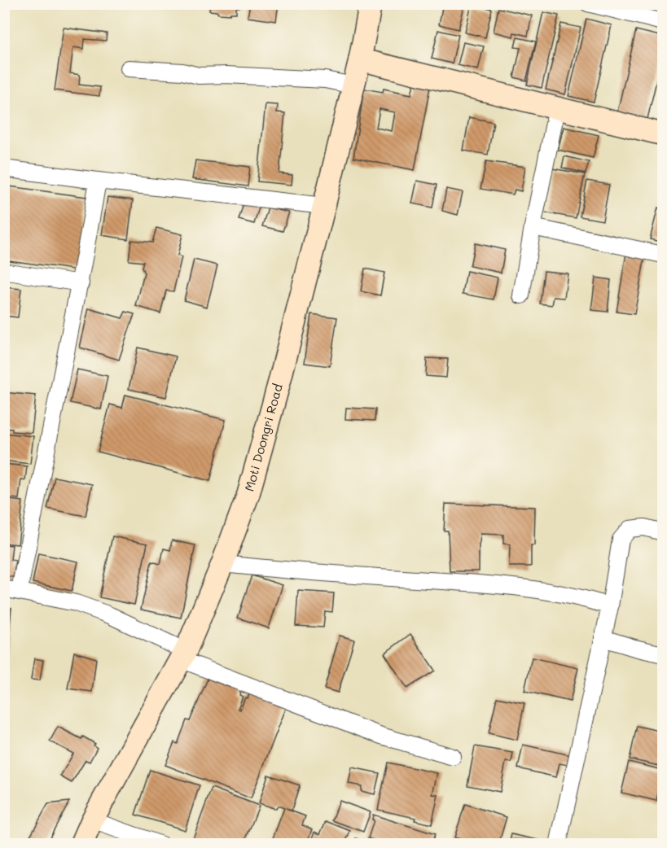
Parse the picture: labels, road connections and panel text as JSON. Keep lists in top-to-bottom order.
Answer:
{
  "streets": {
    "street": ["Moti Doongri Road"]
  }
}
